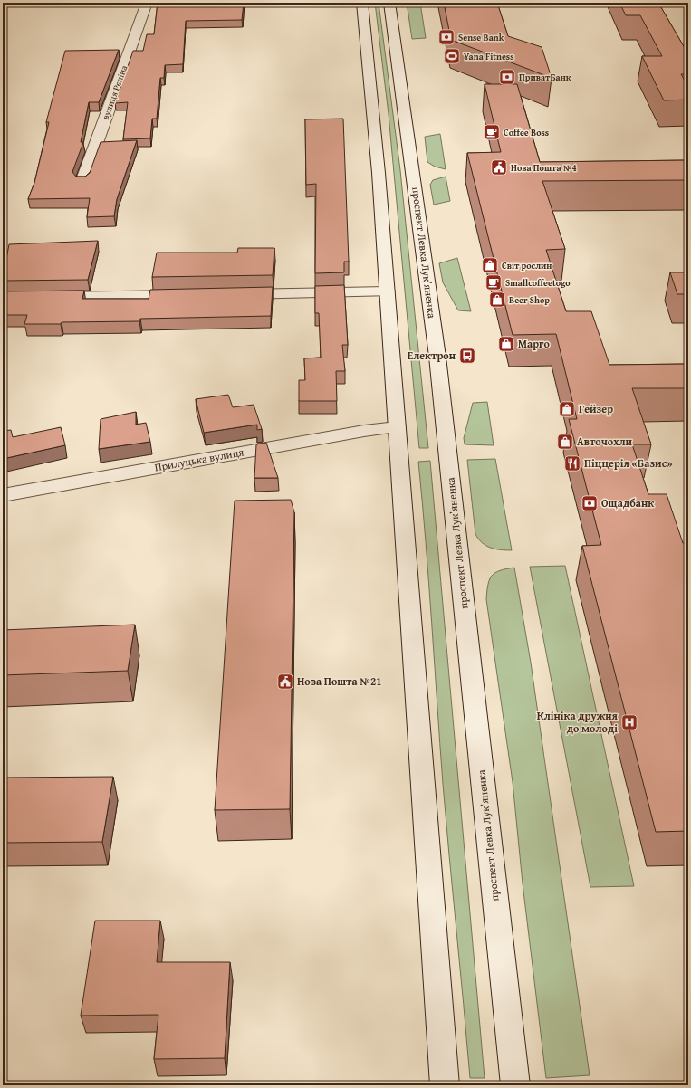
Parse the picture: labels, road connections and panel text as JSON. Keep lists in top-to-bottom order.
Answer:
{
  "streets": {
    "main road": ["вулиця Рєпіна", "проспект Левка Лукʼяненка", "Прилуцька вулиця"]
  },
  "places": {
    "bank": ["Sense Bank", "ПриватБанк", "Ощадбанк"],
    "sports": ["Yana Fitness"],
    "cafe": ["Coffee Boss", "Smallcoffeetogo"],
    "public building": ["Нова Пошта №4", "Нова Пошта №21"],
    "shop": [
      "Світ рослин",
      "Beer Shop",
      "Марго",
      "Гейзер",
      "Авточохли"
    ],
    "bus stop": ["Електрон"],
    "restaurant": ["Піццерія «Базис»"],
    "hospital": ["Клініка дружня до молоді"]
  }
}
